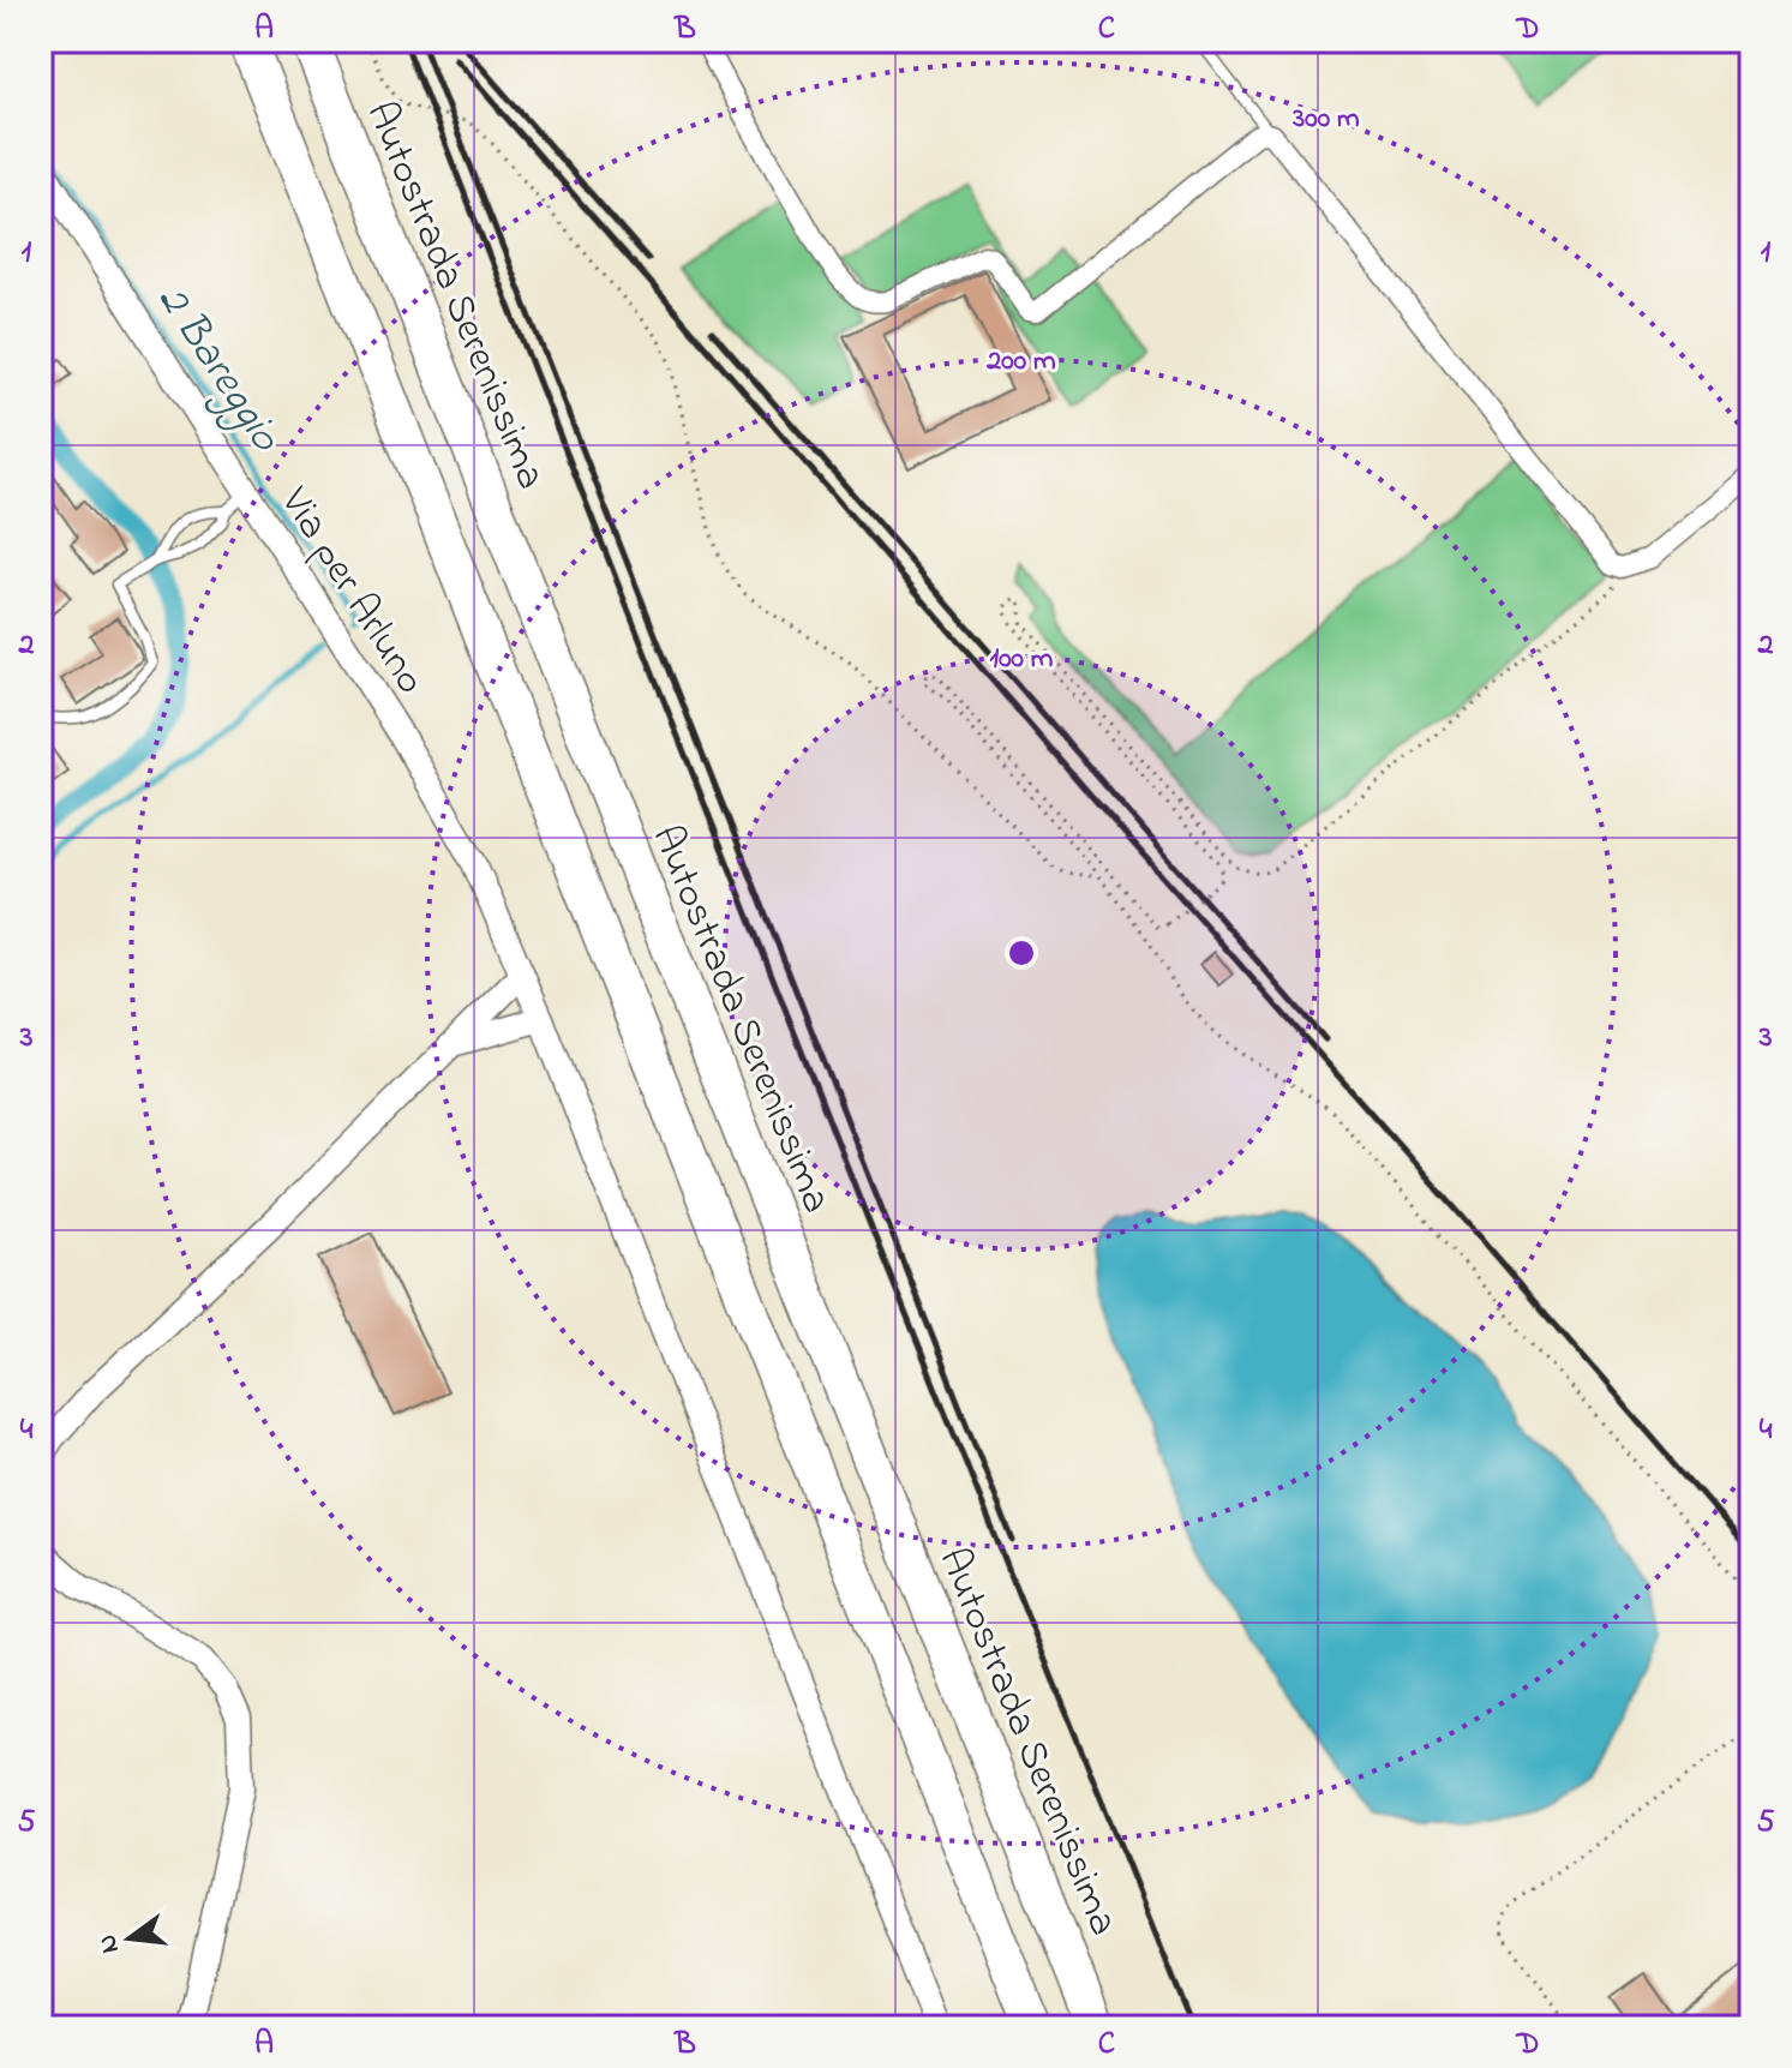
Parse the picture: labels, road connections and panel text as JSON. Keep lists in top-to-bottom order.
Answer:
{
  "streets": {
    "highway": ["Autostrada Serenissima"],
    "street": ["Via per Arluno"]
  },
  "water": ["2 Bareggio"],
  "north": "left",
  "grid": {
    "columns": [
      "A",
      "B",
      "C",
      "D"
    ],
    "rows": [
      "1",
      "2",
      "3",
      "4",
      "5"
    ]
  },
  "rings": ["300 m", "200 m", "100 m"]
}
